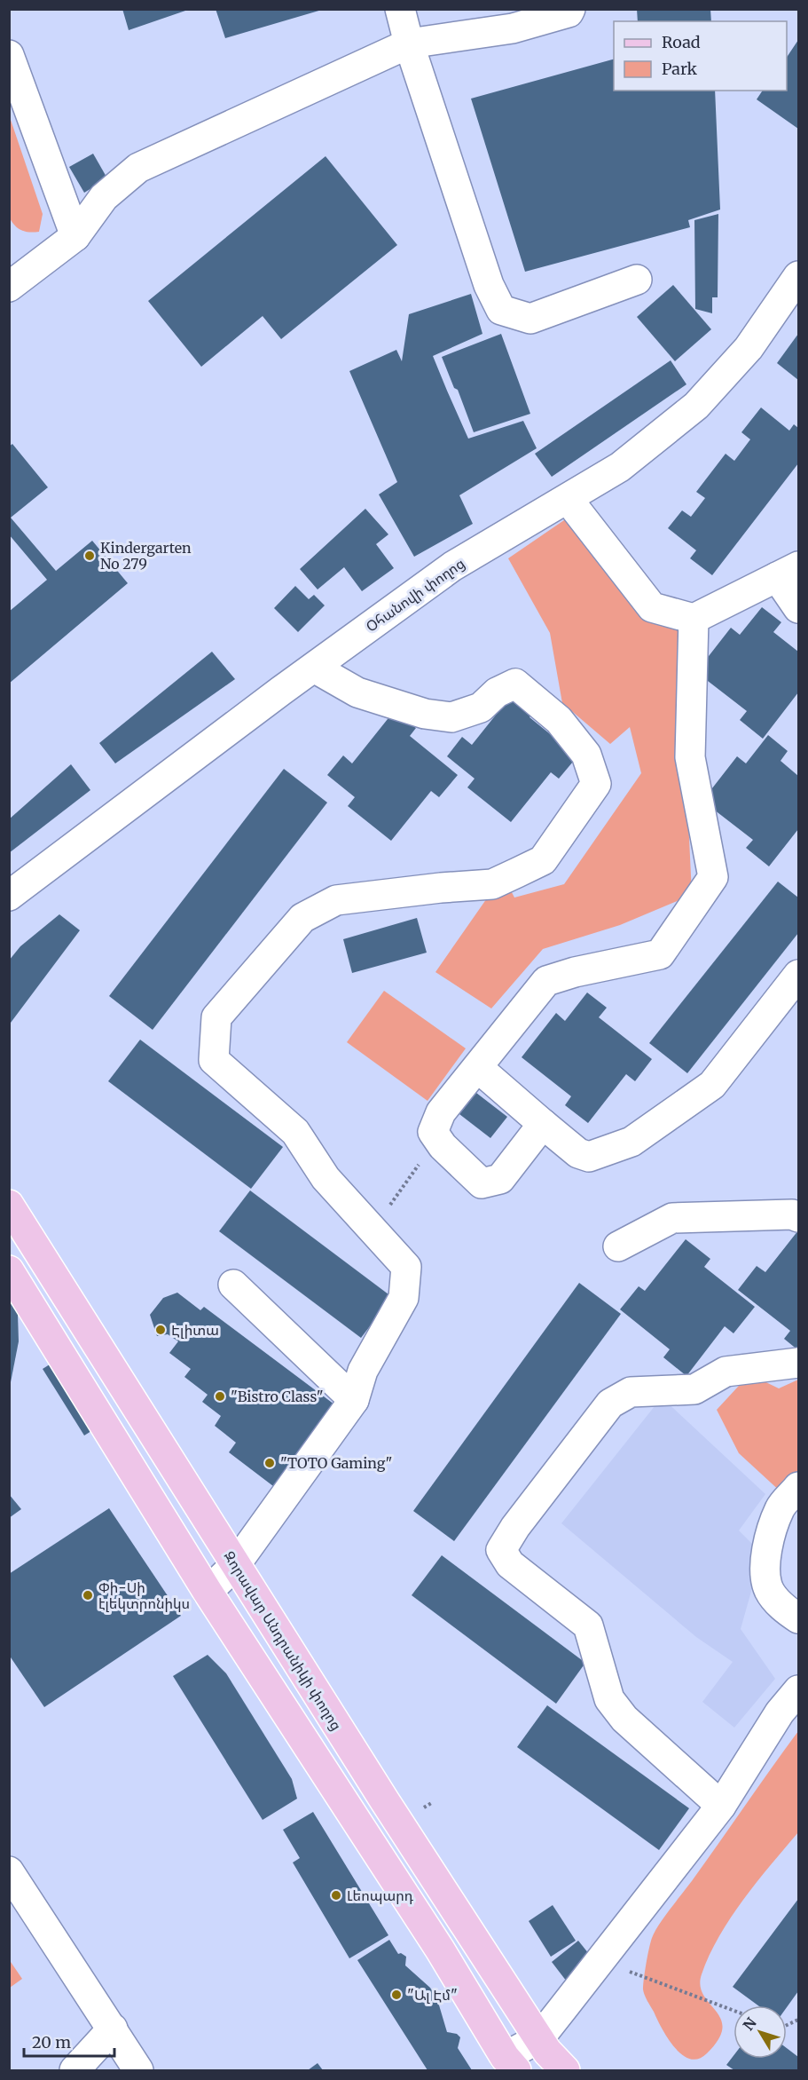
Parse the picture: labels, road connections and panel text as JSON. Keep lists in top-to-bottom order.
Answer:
{
  "streets": {
    "main road": ["Զորավար Անդրանիկի փողոց"],
    "street": ["Օհանովի փողոց"]
  },
  "places": [
    "Kindergarten No 279",
    "Էլիտա",
    "\"Bistro Class\"",
    "\"TOTO Gaming\"",
    "Փի-Սի էլեկտրոնիկս",
    "Լեոպարդ",
    "\"Ալ Էմ\""
  ],
  "legend": ["Road", "Park"],
  "scale_bar": "20 m",
  "north": "top left"
}
